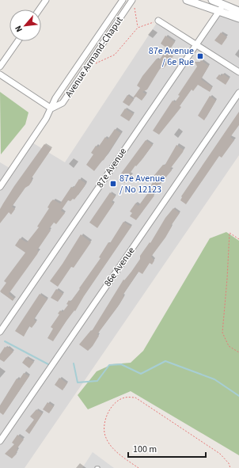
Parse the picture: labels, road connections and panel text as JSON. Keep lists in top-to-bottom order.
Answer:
{
  "streets": {
    "street": ["Avenue Armand-Chaput", "87e Avenue", "86e Avenue"]
  },
  "places": {
    "transit": ["87e Avenue / 6e Rue", "87e Avenue / No 12123"]
  },
  "scale_bar": "100 m",
  "north": "bottom left"
}
